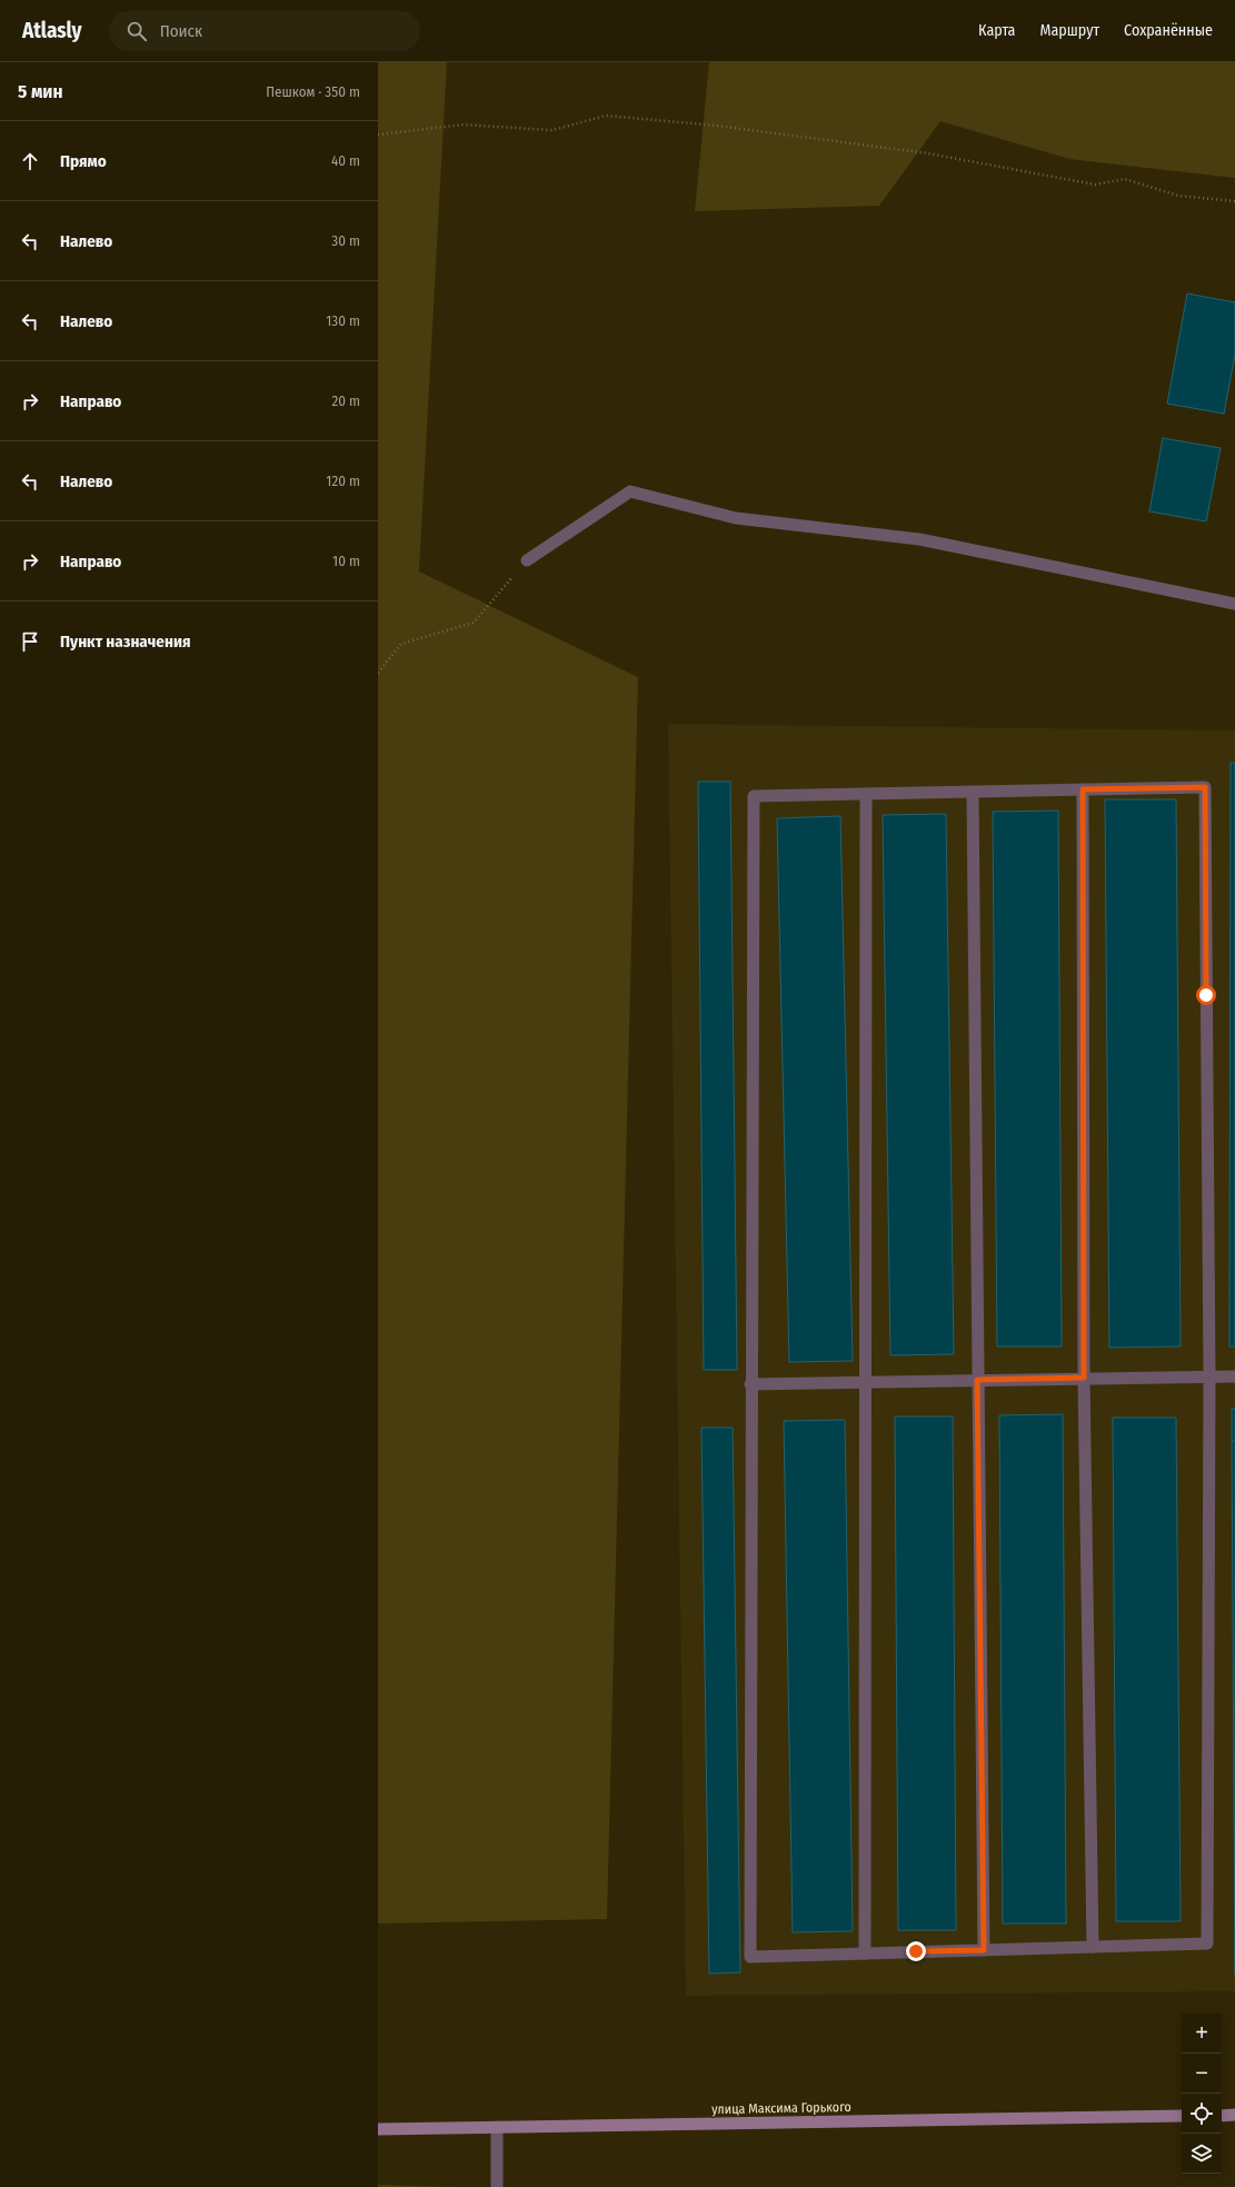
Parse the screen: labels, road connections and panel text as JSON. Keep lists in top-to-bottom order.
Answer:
{
  "streets": {
    "main road": ["улица Максима Горького"]
  },
  "page": {
    "header": "Atlasly",
    "search": "Поиск",
    "nav": ["Карта", "Маршрут", "Сохранённые"],
    "heading": ["5 мин", "Пешком · 350 m"],
    "list": [
      ["Прямо", "40 m"],
      ["Налево", "30 m"],
      ["Налево", "130 m"],
      ["Направо", "20 m"],
      ["Налево", "120 m"],
      ["Направо", "10 m"],
      "Пункт назначения"
    ],
    "map_buttons": ["+", "−"]
  }
}
